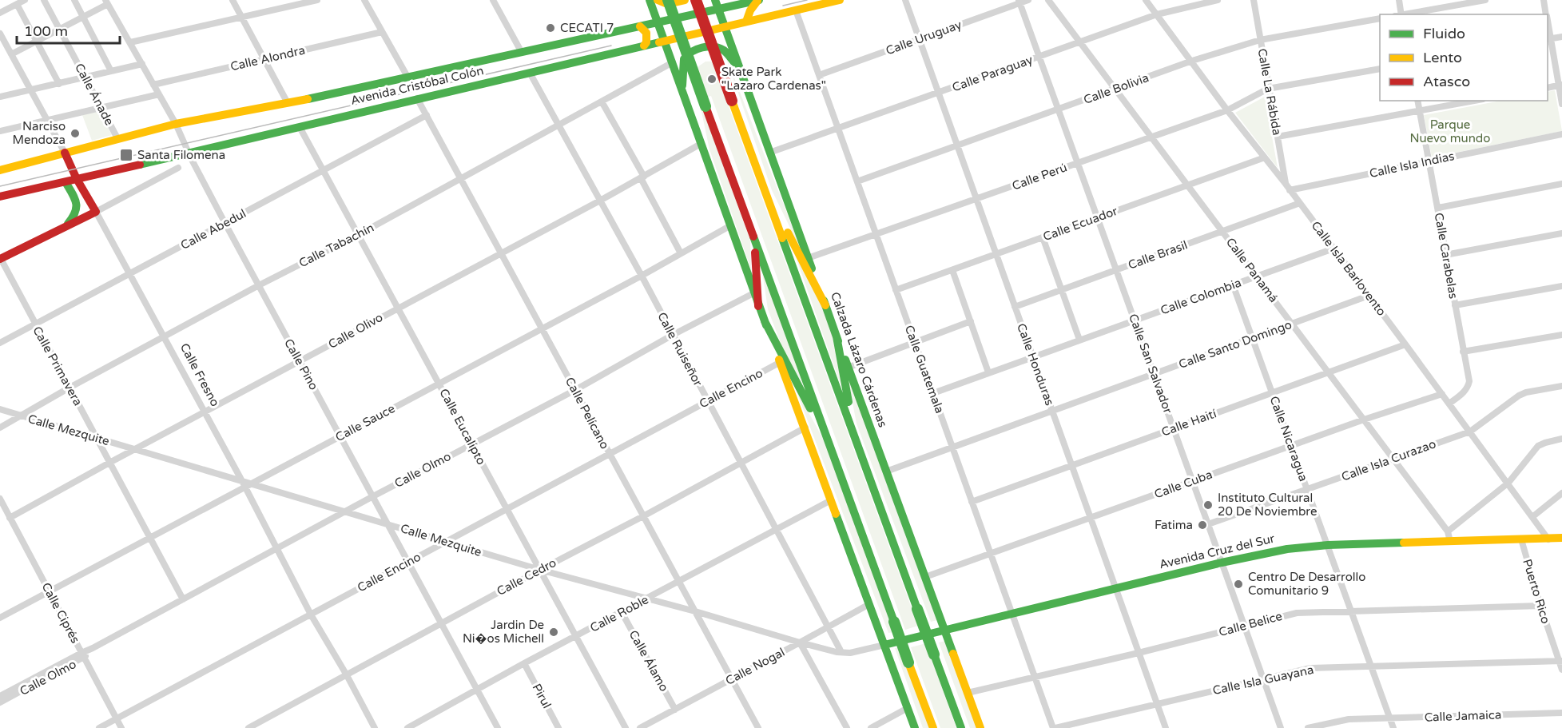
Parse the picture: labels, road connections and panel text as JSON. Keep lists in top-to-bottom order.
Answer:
{
  "streets": {
    "main road": [
      "Avenida Cristóbal Colón",
      "Calzada Lázaro Cárdenas",
      "Calle Fresno",
      "Avenida Cruz del Sur"
    ],
    "street": [
      "Calle Uruguay",
      "Calle Alondra",
      "Calle Paraguay",
      "Calle Bolivia",
      "Calle La Rábida",
      "Calle Ánade",
      "Calle Isla Indias",
      "Calle Perú",
      "Calle Ecuador",
      "Calle Abedul",
      "Calle Tabachín",
      "Calle Brasil",
      "Calle Carabelas",
      "Calle Isla Barlovento",
      "Calle Panamá",
      "Calle Colombia",
      "Calle Olivo",
      "Calle Santo Domingo",
      "Calle Ruiseñor",
      "Calle San Salvador",
      "Calle Pino",
      "Calle Honduras",
      "Calle Primavera",
      "Calle Guatemala",
      "Calle Encino",
      "Calle Pelícano",
      "Calle Sauce",
      "Calle Haití",
      "Calle Eucalipto",
      "Calle Mezquite",
      "Calle Nicaragua",
      "Calle Isla Curazao",
      "Calle Olmo",
      "Calle Cuba",
      "Calle Cedro",
      "Puerto Rico",
      "Calle Ciprés",
      "Calle Roble",
      "Calle Belice",
      "Calle Álamo",
      "Calle Nogal",
      "Calle Isla Guayana",
      "Pirul",
      "Calle Jamaica"
    ]
  },
  "crossings": [
    ["Calle Uruguay", "Calle San Salvador"],
    ["Calle Uruguay", "Calle Honduras"],
    ["Calle Uruguay", "Calle Guatemala"],
    ["Calle Alondra", "Calle Pino"],
    ["Calle Paraguay", "Calle Isla Barlovento"],
    ["Calle Paraguay", "Calle Panamá"],
    ["Calle Paraguay", "Calzada Lázaro Cárdenas"],
    ["Calle Paraguay", "Calle San Salvador"],
    ["Calle Paraguay", "Calle Honduras"],
    ["Calle Paraguay", "Calle Guatemala"],
    ["Avenida Cristóbal Colón", "Calle Ánade"],
    ["Avenida Cristóbal Colón", "Calle Ruiseñor"],
    ["Avenida Cristóbal Colón", "Calzada Lázaro Cárdenas"],
    ["Avenida Cristóbal Colón", "Calle Pino"],
    ["Avenida Cristóbal Colón", "Calle Guatemala"],
    ["Avenida Cristóbal Colón", "Calle Fresno"],
    ["Avenida Cristóbal Colón", "Calle Pelícano"],
    ["Avenida Cristóbal Colón", "Calle Eucalipto"],
    ["Calle Bolivia", "Calle La Rábida"],
    ["Calle Bolivia", "Calle Isla Barlovento"],
    ["Calle Bolivia", "Calle Panamá"],
    ["Calle Bolivia", "Calle San Salvador"],
    ["Calle Bolivia", "Calle Honduras"],
    ["Calle Bolivia", "Calle Guatemala"],
    ["Calle La Rábida", "Calle Perú"],
    ["Calle La Rábida", "Calle Isla Barlovento"],
    ["Calle Isla Indias", "Calle Carabelas"],
    ["Calle Isla Indias", "Calle Isla Barlovento"],
    ["Calle Perú", "Calle Isla Barlovento"],
    ["Calle Perú", "Calle Panamá"],
    ["Calle Perú", "Calzada Lázaro Cárdenas"],
    ["Calle Perú", "Calle San Salvador"],
    ["Calle Perú", "Calle Honduras"],
    ["Calle Perú", "Calle Guatemala"],
    ["Calle Ecuador", "Calle Isla Barlovento"],
    ["Calle Ecuador", "Calle Panamá"],
    ["Calle Ecuador", "Calle San Salvador"],
    ["Calle Ecuador", "Calle Honduras"],
    ["Calle Ecuador", "Calle Guatemala"],
    ["Calle Abedul", "Calle Pino"],
    ["Calle Abedul", "Calle Primavera"],
    ["Calle Abedul", "Calle Fresno"],
    ["Calle Abedul", "Calle Pelícano"],
    ["Calle Abedul", "Calle Eucalipto"],
    ["Calle Tabachín", "Calle Ruiseñor"],
    ["Calle Tabachín", "Calle Pino"],
    ["Calle Tabachín", "Calle Primavera"],
    ["Calle Tabachín", "Calle Fresno"],
    ["Calle Tabachín", "Calle Pelícano"],
    ["Calle Tabachín", "Calle Eucalipto"],
    ["Calle Tabachín", "Calle Mezquite"],
    ["Calle Brasil", "Calle Isla Barlovento"],
    ["Calle Brasil", "Calle Panamá"],
    ["Calle Brasil", "Calle San Salvador"],
    ["Calle Brasil", "Calle Honduras"],
    ["Calle Carabelas", "Calle Isla Barlovento"],
    ["Calle Isla Barlovento", "Calle Colombia"],
    ["Calle Isla Barlovento", "Calle Santo Domingo"],
    ["Calle Isla Barlovento", "Calle Haití"],
    ["Calle Isla Barlovento", "Calle Isla Curazao"],
    ["Calle Isla Barlovento", "Calle Cuba"],
    ["Calle Isla Barlovento", "Avenida Cruz del Sur"],
    ["Calle Panamá", "Calle Colombia"],
    ["Calle Panamá", "Calle Santo Domingo"],
    ["Calle Panamá", "Calle Haití"],
    ["Calle Panamá", "Calle Isla Curazao"],
    ["Calle Panamá", "Calle Cuba"],
    ["Calle Panamá", "Avenida Cruz del Sur"],
    ["Calle Colombia", "Calle San Salvador"],
    ["Calle Colombia", "Calle Honduras"],
    ["Calle Colombia", "Calle Guatemala"],
    ["Calle Colombia", "Calle Nicaragua"],
    ["Calle Olivo", "Calle Ruiseñor"],
    ["Calle Olivo", "Calle Pino"],
    ["Calle Olivo", "Calle Primavera"],
    ["Calle Olivo", "Calle Fresno"],
    ["Calle Olivo", "Calle Pelícano"],
    ["Calle Olivo", "Calle Eucalipto"],
    ["Calle Olivo", "Calle Mezquite"],
    ["Calle Olivo", "Calle Ciprés"],
    ["Calle Santo Domingo", "Calzada Lázaro Cárdenas"],
    ["Calle Santo Domingo", "Calle San Salvador"],
    ["Calle Santo Domingo", "Calle Honduras"],
    ["Calle Santo Domingo", "Calle Guatemala"],
    ["Calle Santo Domingo", "Calle Nicaragua"],
    ["Calle Ruiseñor", "Calle Encino"],
    ["Calle Ruiseñor", "Calle Sauce"],
    ["Calle Ruiseñor", "Calle Mezquite"],
    ["Calle Ruiseñor", "Calle Olmo"],
    ["Calle Ruiseñor", "Calle Cedro"],
    ["Calle Ruiseñor", "Calle Roble"],
    ["Calle Ruiseñor", "Calle Nogal"],
    ["Calzada Lázaro Cárdenas", "Calle Cuba"],
    ["Calzada Lázaro Cárdenas", "Avenida Cruz del Sur"],
    ["Calzada Lázaro Cárdenas", "Calle Belice"],
    ["Calle San Salvador", "Calle Haití"],
    ["Calle San Salvador", "Calle Isla Curazao"],
    ["Calle San Salvador", "Calle Cuba"],
    ["Calle San Salvador", "Avenida Cruz del Sur"],
    ["Calle San Salvador", "Calle Belice"],
    ["Calle San Salvador", "Calle Isla Guayana"],
    ["Calle Pino", "Calle Encino"],
    ["Calle Pino", "Calle Sauce"],
    ["Calle Pino", "Calle Mezquite"],
    ["Calle Pino", "Calle Olmo"],
    ["Calle Pino", "Calle Cedro"],
    ["Calle Pino", "Calle Roble"],
    ["Calle Honduras", "Calle Haití"],
    ["Calle Honduras", "Calle Cuba"],
    ["Calle Honduras", "Avenida Cruz del Sur"],
    ["Calle Honduras", "Calle Belice"],
    ["Calle Honduras", "Calle Isla Guayana"],
    ["Calle Primavera", "Calle Sauce"],
    ["Calle Primavera", "Calle Mezquite"],
    ["Calle Primavera", "Calle Olmo"],
    ["Calle Guatemala", "Calle Haití"],
    ["Calle Guatemala", "Calle Cuba"],
    ["Calle Guatemala", "Avenida Cruz del Sur"],
    ["Calle Guatemala", "Calle Belice"],
    ["Calle Guatemala", "Calle Isla Guayana"],
    ["Calle Fresno", "Calle Encino"],
    ["Calle Fresno", "Calle Sauce"],
    ["Calle Fresno", "Calle Mezquite"],
    ["Calle Fresno", "Calle Olmo"],
    ["Calle Fresno", "Calle Cedro"],
    ["Calle Encino", "Calle Pelícano"],
    ["Calle Encino", "Calle Eucalipto"],
    ["Calle Encino", "Calle Mezquite"],
    ["Calle Encino", "Calle Ciprés"],
    ["Calle Pelícano", "Calle Sauce"],
    ["Calle Pelícano", "Calle Mezquite"],
    ["Calle Pelícano", "Calle Olmo"],
    ["Calle Pelícano", "Calle Cedro"],
    ["Calle Pelícano", "Calle Roble"],
    ["Calle Pelícano", "Calle Nogal"],
    ["Calle Sauce", "Calle Eucalipto"],
    ["Calle Sauce", "Calle Mezquite"],
    ["Calle Sauce", "Calle Ciprés"],
    ["Calle Haití", "Calle Nicaragua"],
    ["Calle Eucalipto", "Calle Mezquite"],
    ["Calle Eucalipto", "Calle Olmo"],
    ["Calle Eucalipto", "Calle Cedro"],
    ["Calle Eucalipto", "Calle Roble"],
    ["Calle Mezquite", "Calle Olmo"],
    ["Calle Mezquite", "Avenida Cruz del Sur"],
    ["Calle Mezquite", "Calle Cedro"],
    ["Calle Mezquite", "Calle Roble"],
    ["Calle Mezquite", "Calle Nogal"],
    ["Calle Nicaragua", "Calle Isla Curazao"],
    ["Calle Nicaragua", "Calle Cuba"],
    ["Calle Nicaragua", "Avenida Cruz del Sur"],
    ["Calle Nicaragua", "Calle Belice"],
    ["Calle Nicaragua", "Calle Isla Guayana"],
    ["Calle Nicaragua", "Calle Jamaica"],
    ["Calle Olmo", "Calle Ciprés"],
    ["Avenida Cruz del Sur", "Puerto Rico"],
    ["Puerto Rico", "Calle Belice"],
    ["Puerto Rico", "Calle Isla Guayana"],
    ["Calle Roble", "Calle Álamo"],
    ["Calle Roble", "Pirul"],
    ["Calle Álamo", "Calle Nogal"]
  ],
  "parks": ["Parque Nuevo mundo"],
  "places": {
    "other": [
      "CECATI 7",
      "Skate Park \"Lazaro Cardenas\"",
      "Narciso Mendoza",
      "Instituto Cultural 20 De Noviembre",
      "Fatima",
      "Centro De Desarrollo Comunitario 9",
      "Jardin De Ni�os Michell"
    ],
    "transit": ["Santa Filomena"]
  },
  "legend": ["Fluido", "Lento", "Atasco"],
  "scale_bar": "100 m"
}
